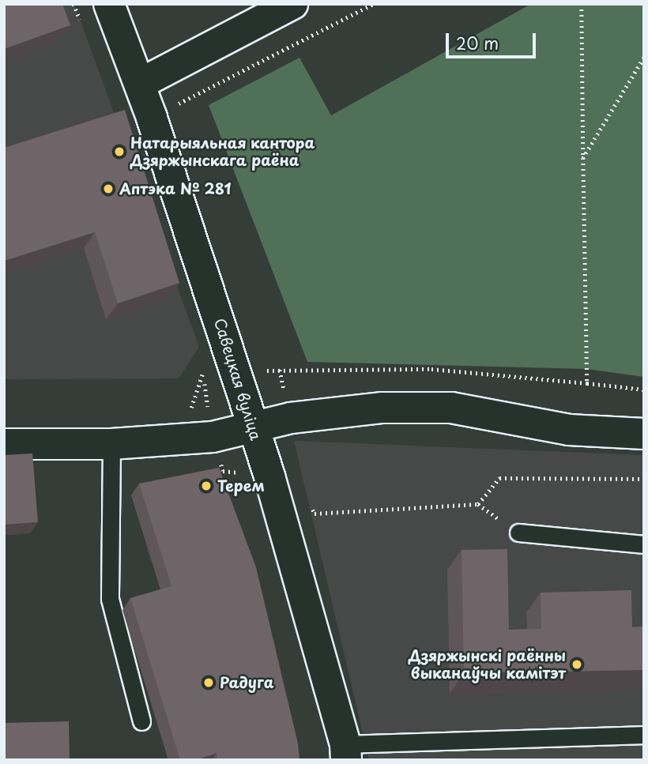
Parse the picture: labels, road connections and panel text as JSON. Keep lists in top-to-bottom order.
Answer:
{
  "streets": {
    "street": ["Савецкая вуліца"]
  },
  "places": [
    "Натарыяльная кантора Дзяржынскага раёна",
    "Аптэка № 281",
    "Терем",
    "Дзяржынскі раённы выканаўчы камітэт",
    "Радуга"
  ],
  "scale_bar": "20 m"
}
